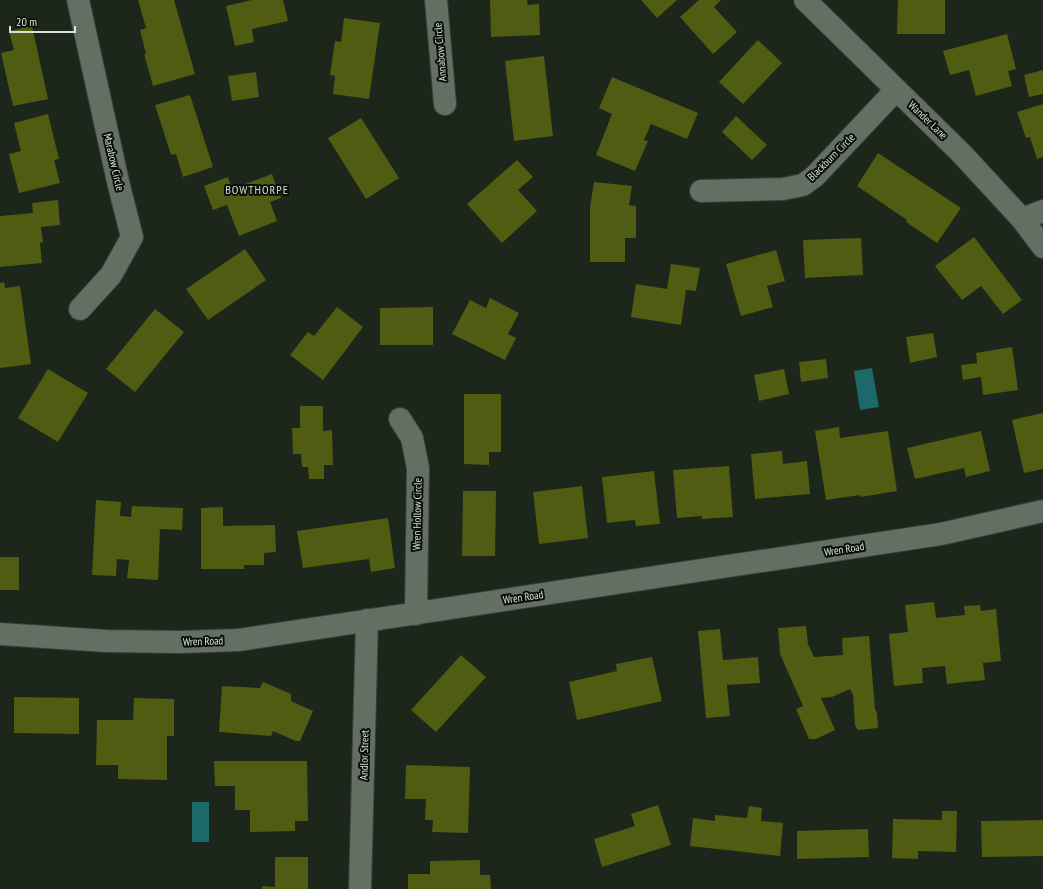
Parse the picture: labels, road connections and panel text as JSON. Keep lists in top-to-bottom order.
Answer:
{
  "streets": {
    "street": [
      "Annabow Circle",
      "Wander Lane",
      "Blackburn Circle",
      "Marabow Circle",
      "Wren Hollow Circle",
      "Wren Road",
      "Andlor Street"
    ]
  },
  "crossings": [
    ["Wander Lane", "Blackburn Circle"],
    ["Wren Hollow Circle", "Wren Road"],
    ["Wren Road", "Andlor Street"]
  ],
  "districts": ["BOWTHORPE"],
  "scale_bar": "20 m"
}
